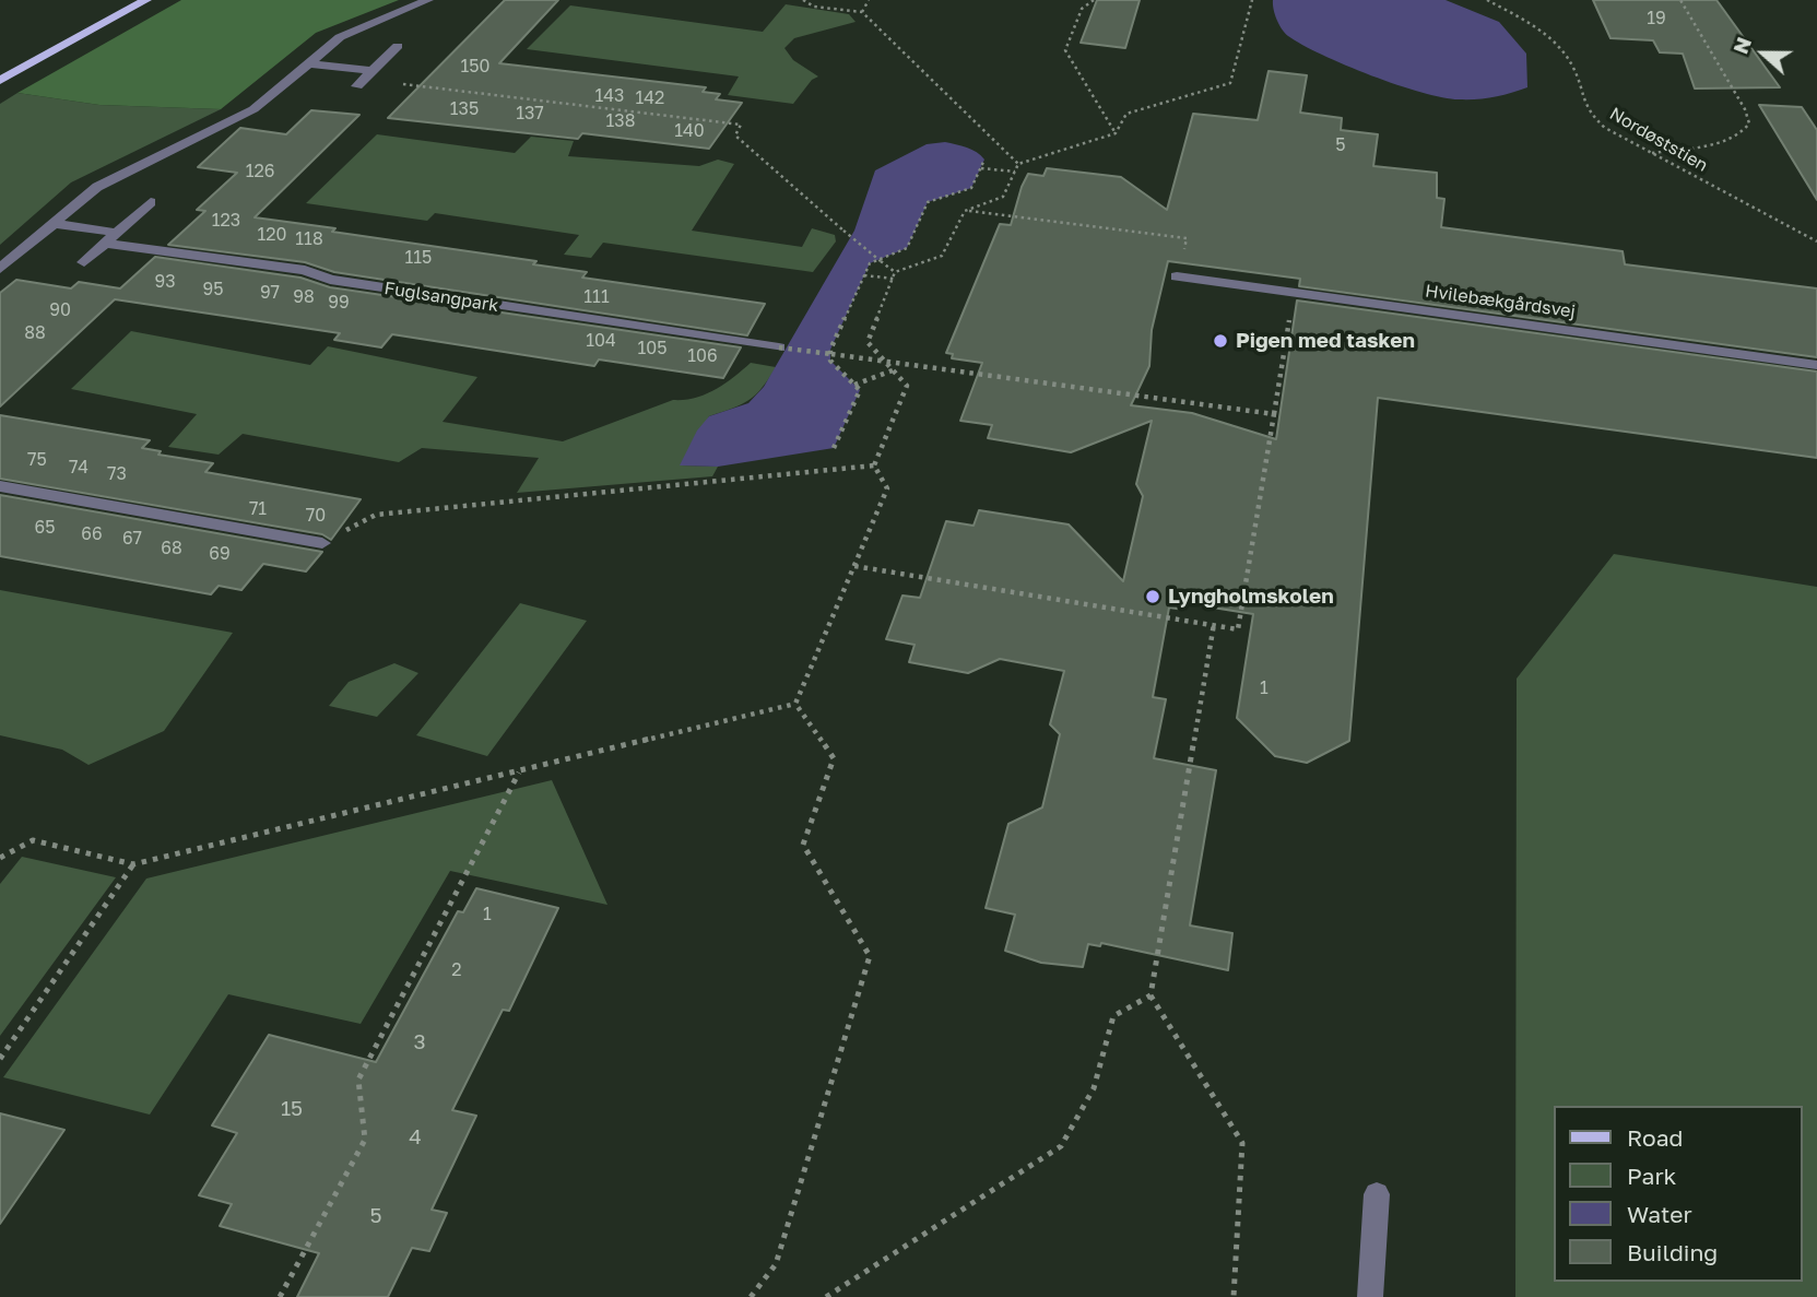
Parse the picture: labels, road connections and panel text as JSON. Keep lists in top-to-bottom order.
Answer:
{
  "streets": {
    "street": ["Fuglsangpark", "Hvilebækgårdsvej"],
    "path": ["Nordøststien"]
  },
  "places": ["Pigen med tasken", "Lyngholmskolen"],
  "house_numbers": [
    "19",
    "150",
    "143",
    "142",
    "135",
    "137",
    "138",
    "140",
    "5",
    "126",
    "123",
    "120",
    "118",
    "115",
    "93",
    "95",
    "97",
    "98",
    "111",
    "99",
    "90",
    "88",
    "104",
    "105",
    "106",
    "75",
    "74",
    "73",
    "71",
    "70",
    "65",
    "66",
    "67",
    "68",
    "69",
    "1",
    "1",
    "2",
    "3",
    "15",
    "4",
    "5"
  ],
  "legend": [
    "Road",
    "Park",
    "Water",
    "Building"
  ],
  "north": "left"
}
